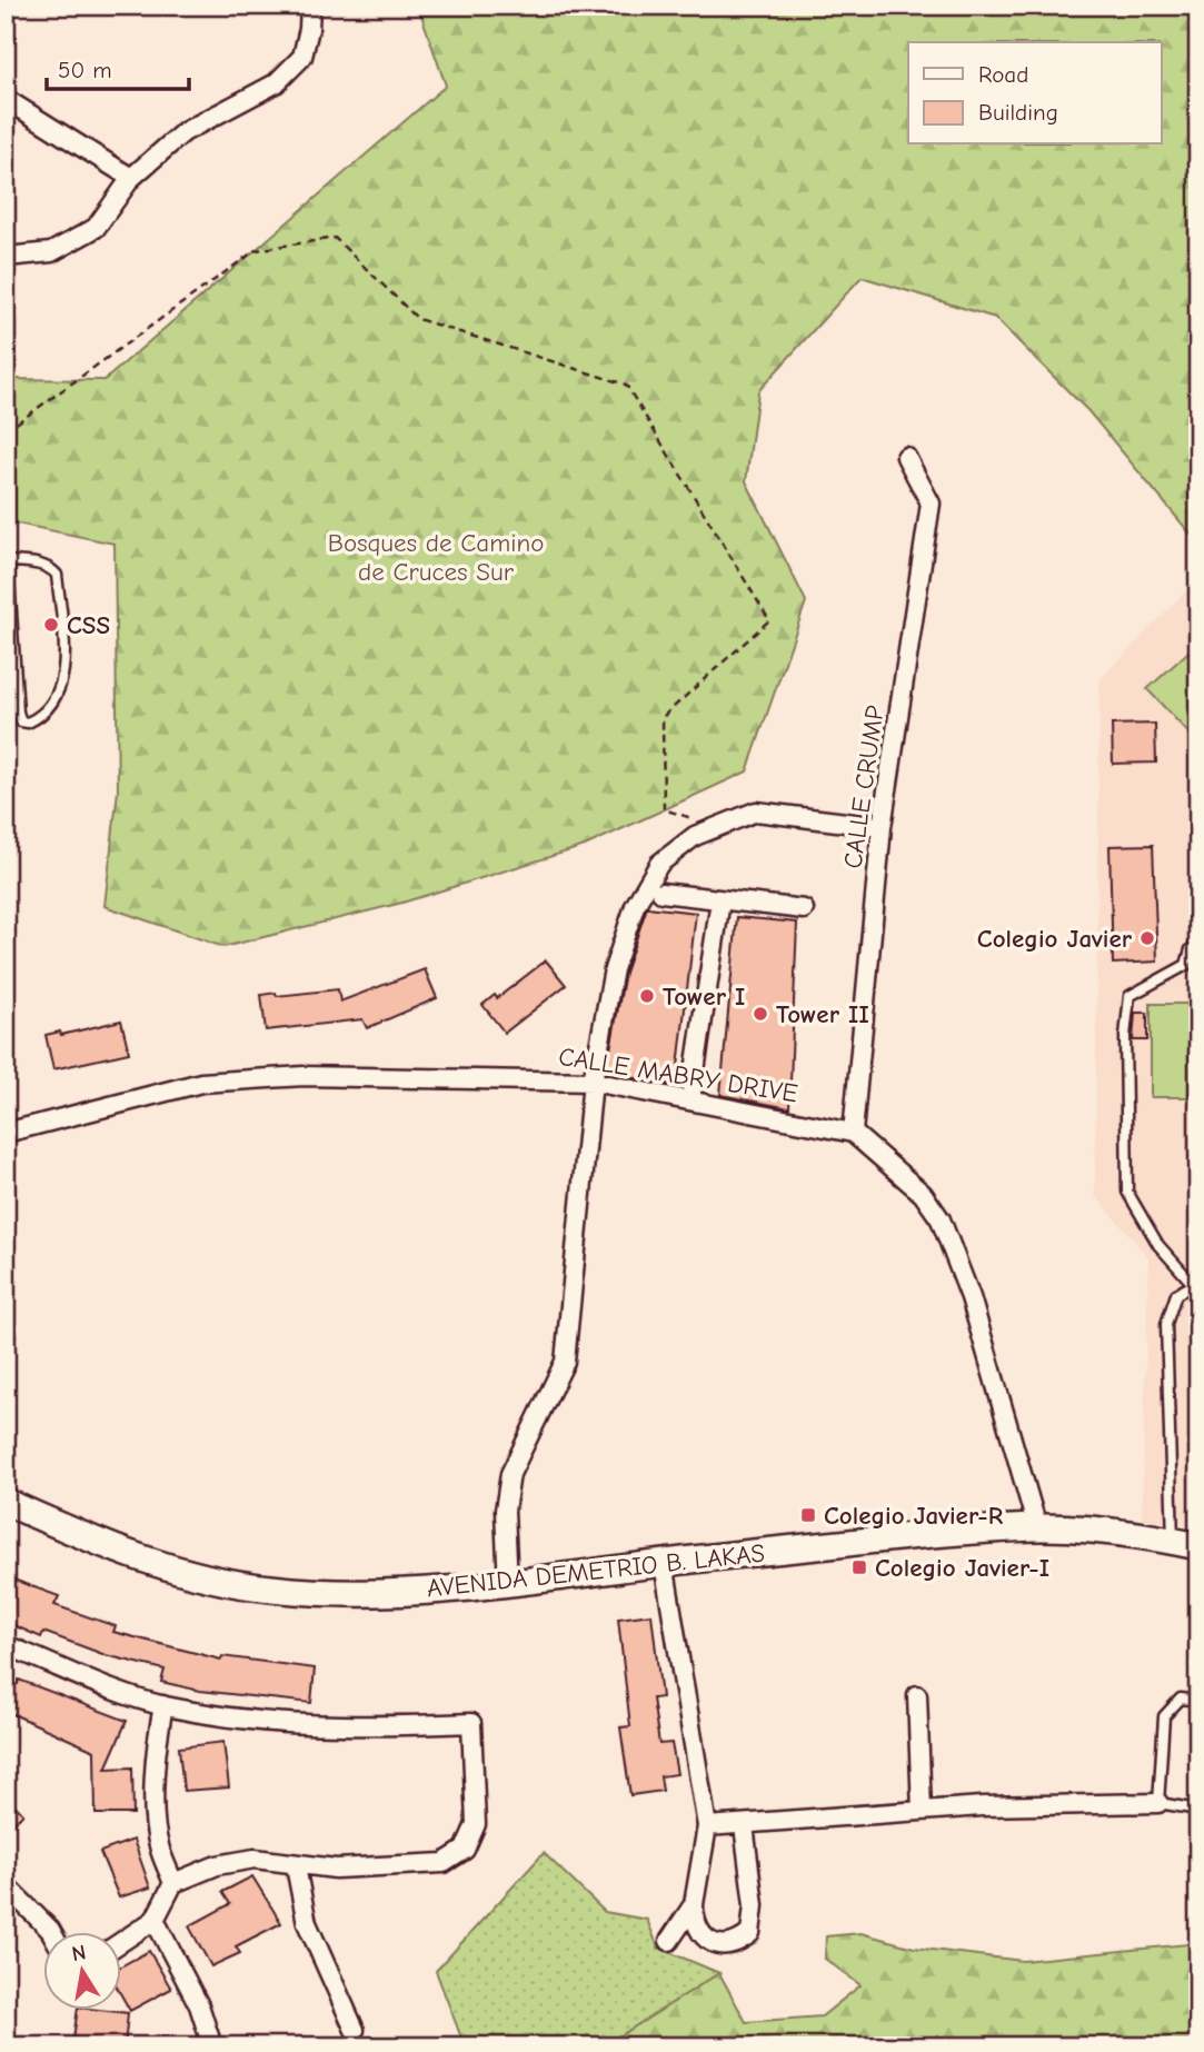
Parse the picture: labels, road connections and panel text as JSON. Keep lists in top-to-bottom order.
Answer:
{
  "streets": {
    "street": ["CALLE CRUMP", "CALLE MABRY DRIVE", "AVENIDA DEMETRIO B. LAKAS"]
  },
  "crossings": [
    ["CALLE CRUMP", "CALLE MABRY DRIVE"],
    ["CALLE MABRY DRIVE", "AVENIDA DEMETRIO B. LAKAS"]
  ],
  "parks": ["Bosques de Camino de Cruces Sur"],
  "places": {
    "other": [
      "CSS",
      "Colegio Javier",
      "Tower I",
      "Tower II"
    ],
    "transit": ["Colegio Javier-R", "Colegio Javier-I"]
  },
  "legend": ["Road", "Building"],
  "scale_bar": "50 m",
  "north": "top"
}
